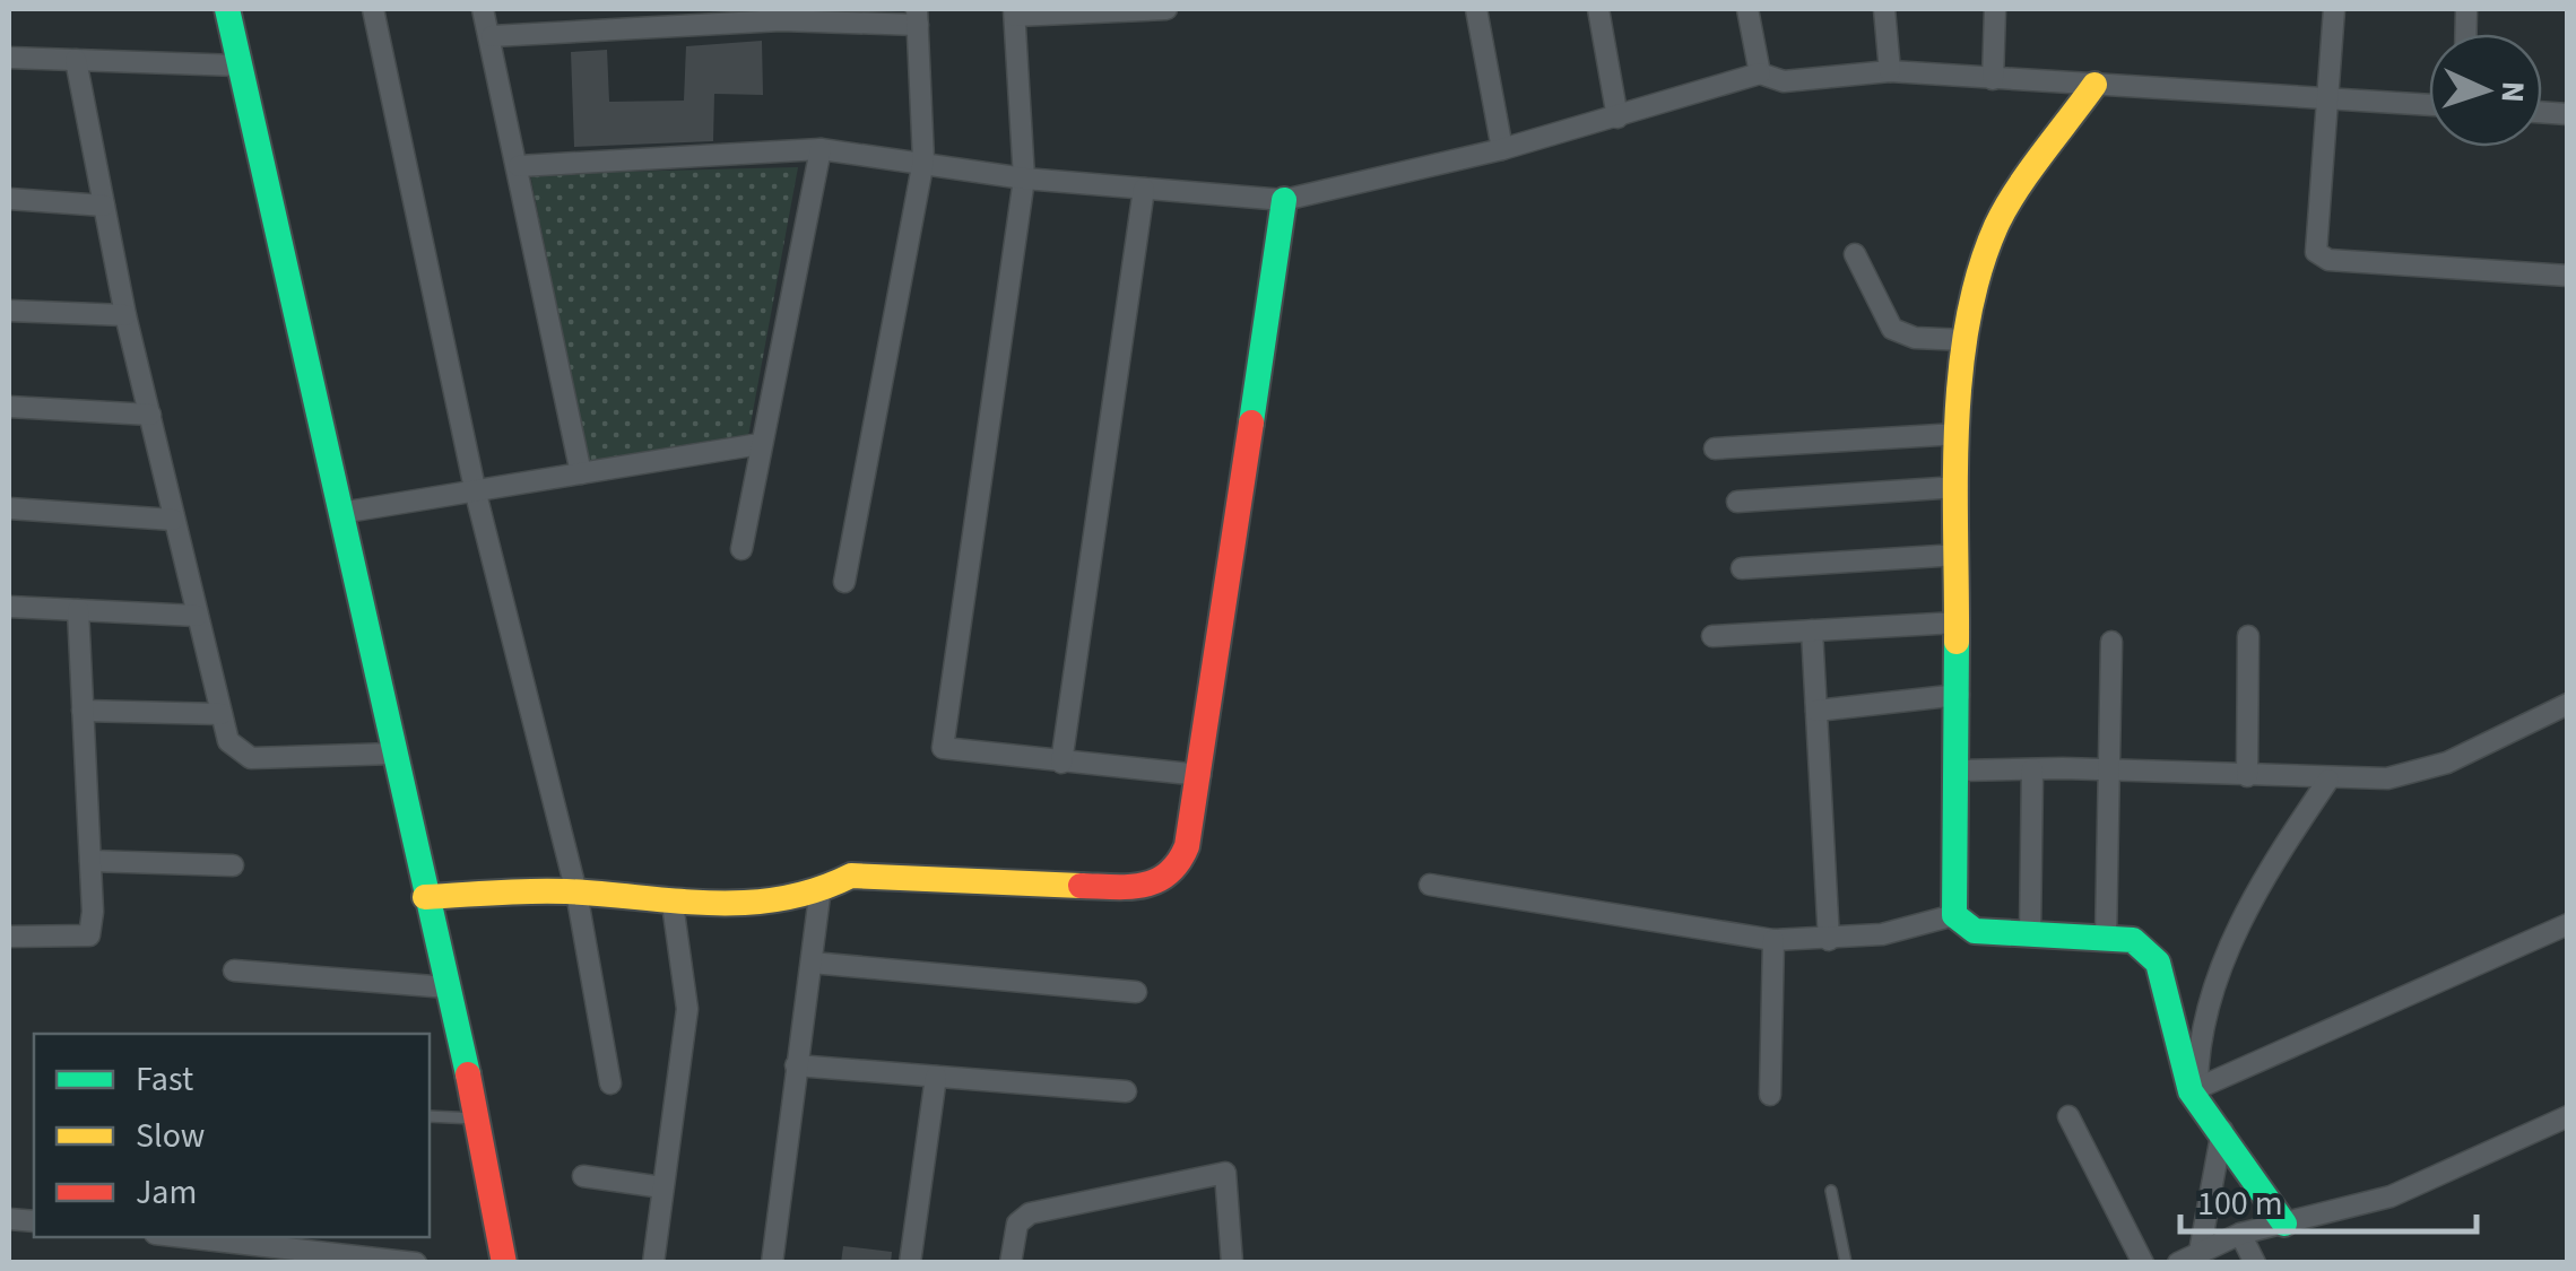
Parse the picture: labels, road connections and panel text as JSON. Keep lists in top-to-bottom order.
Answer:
{
  "legend": ["Fast", "Slow", "Jam"],
  "scale_bar": "100 m",
  "north": "right"
}
